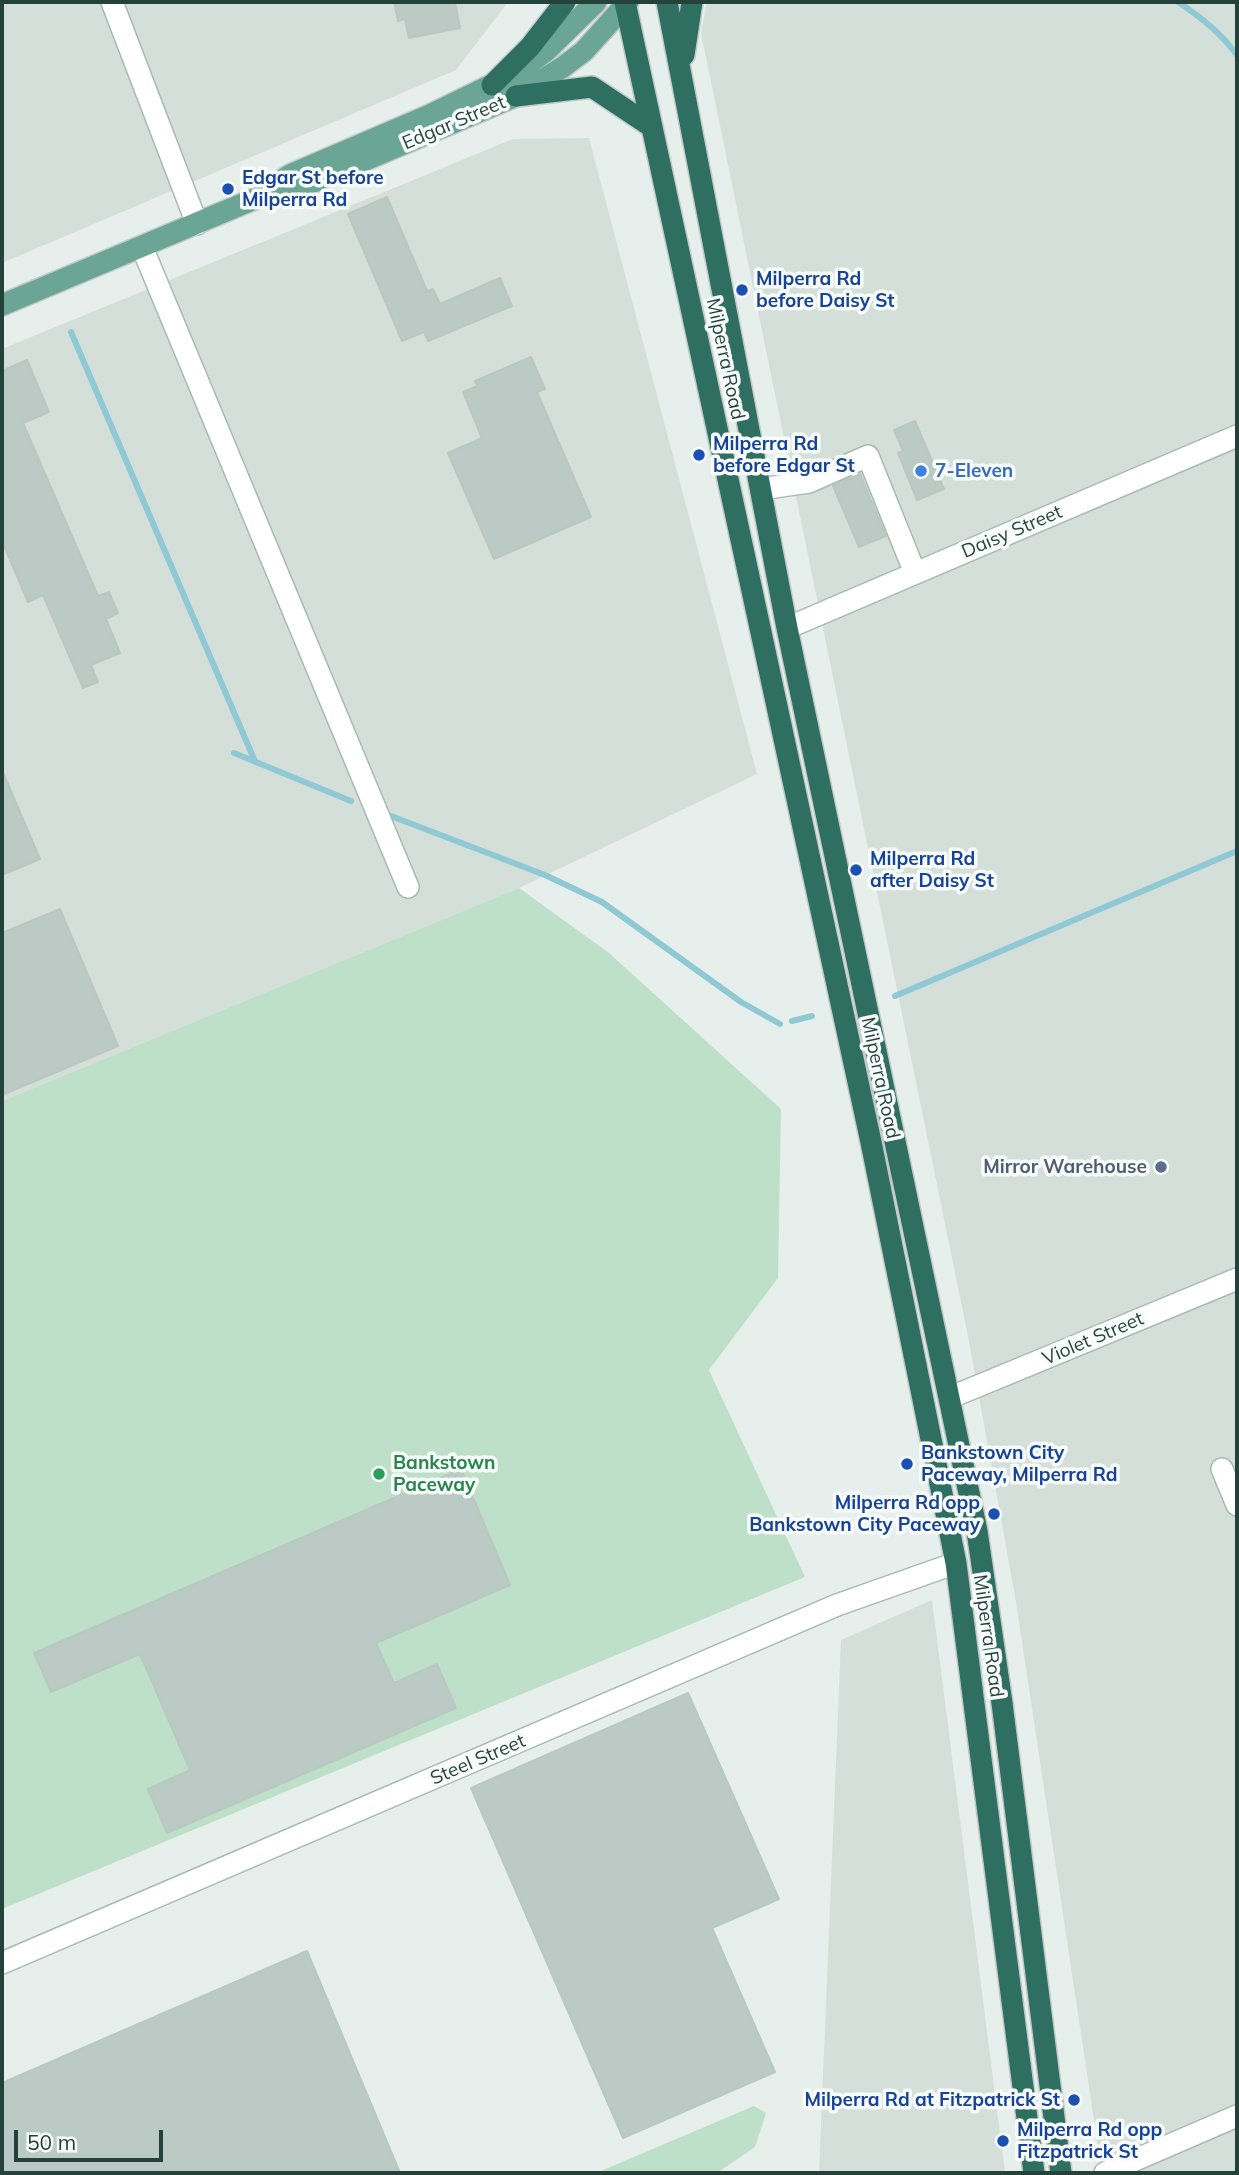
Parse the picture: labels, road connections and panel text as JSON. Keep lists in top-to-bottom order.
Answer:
{
  "streets": {
    "highway": ["Milperra Road"],
    "main road": ["Edgar Street"],
    "street": ["Daisy Street", "Violet Street", "Steel Street"]
  },
  "crossings": [
    ["Edgar Street", "Milperra Road"],
    ["Milperra Road", "Daisy Street"],
    ["Milperra Road", "Violet Street"],
    ["Milperra Road", "Steel Street"]
  ],
  "places": [
    "Edgar St before Milperra Rd",
    "Milperra Rd before Daisy St",
    "Milperra Rd before Edgar St",
    "7-Eleven",
    "Milperra Rd after Daisy St",
    "Mirror Warehouse",
    "Bankstown City Paceway, Milperra Rd",
    "Bankstown Paceway",
    "Milperra Rd opp Bankstown City Paceway",
    "Milperra Rd at Fitzpatrick St",
    "Milperra Rd opp Fitzpatrick St"
  ],
  "scale_bar": "50 m"
}
